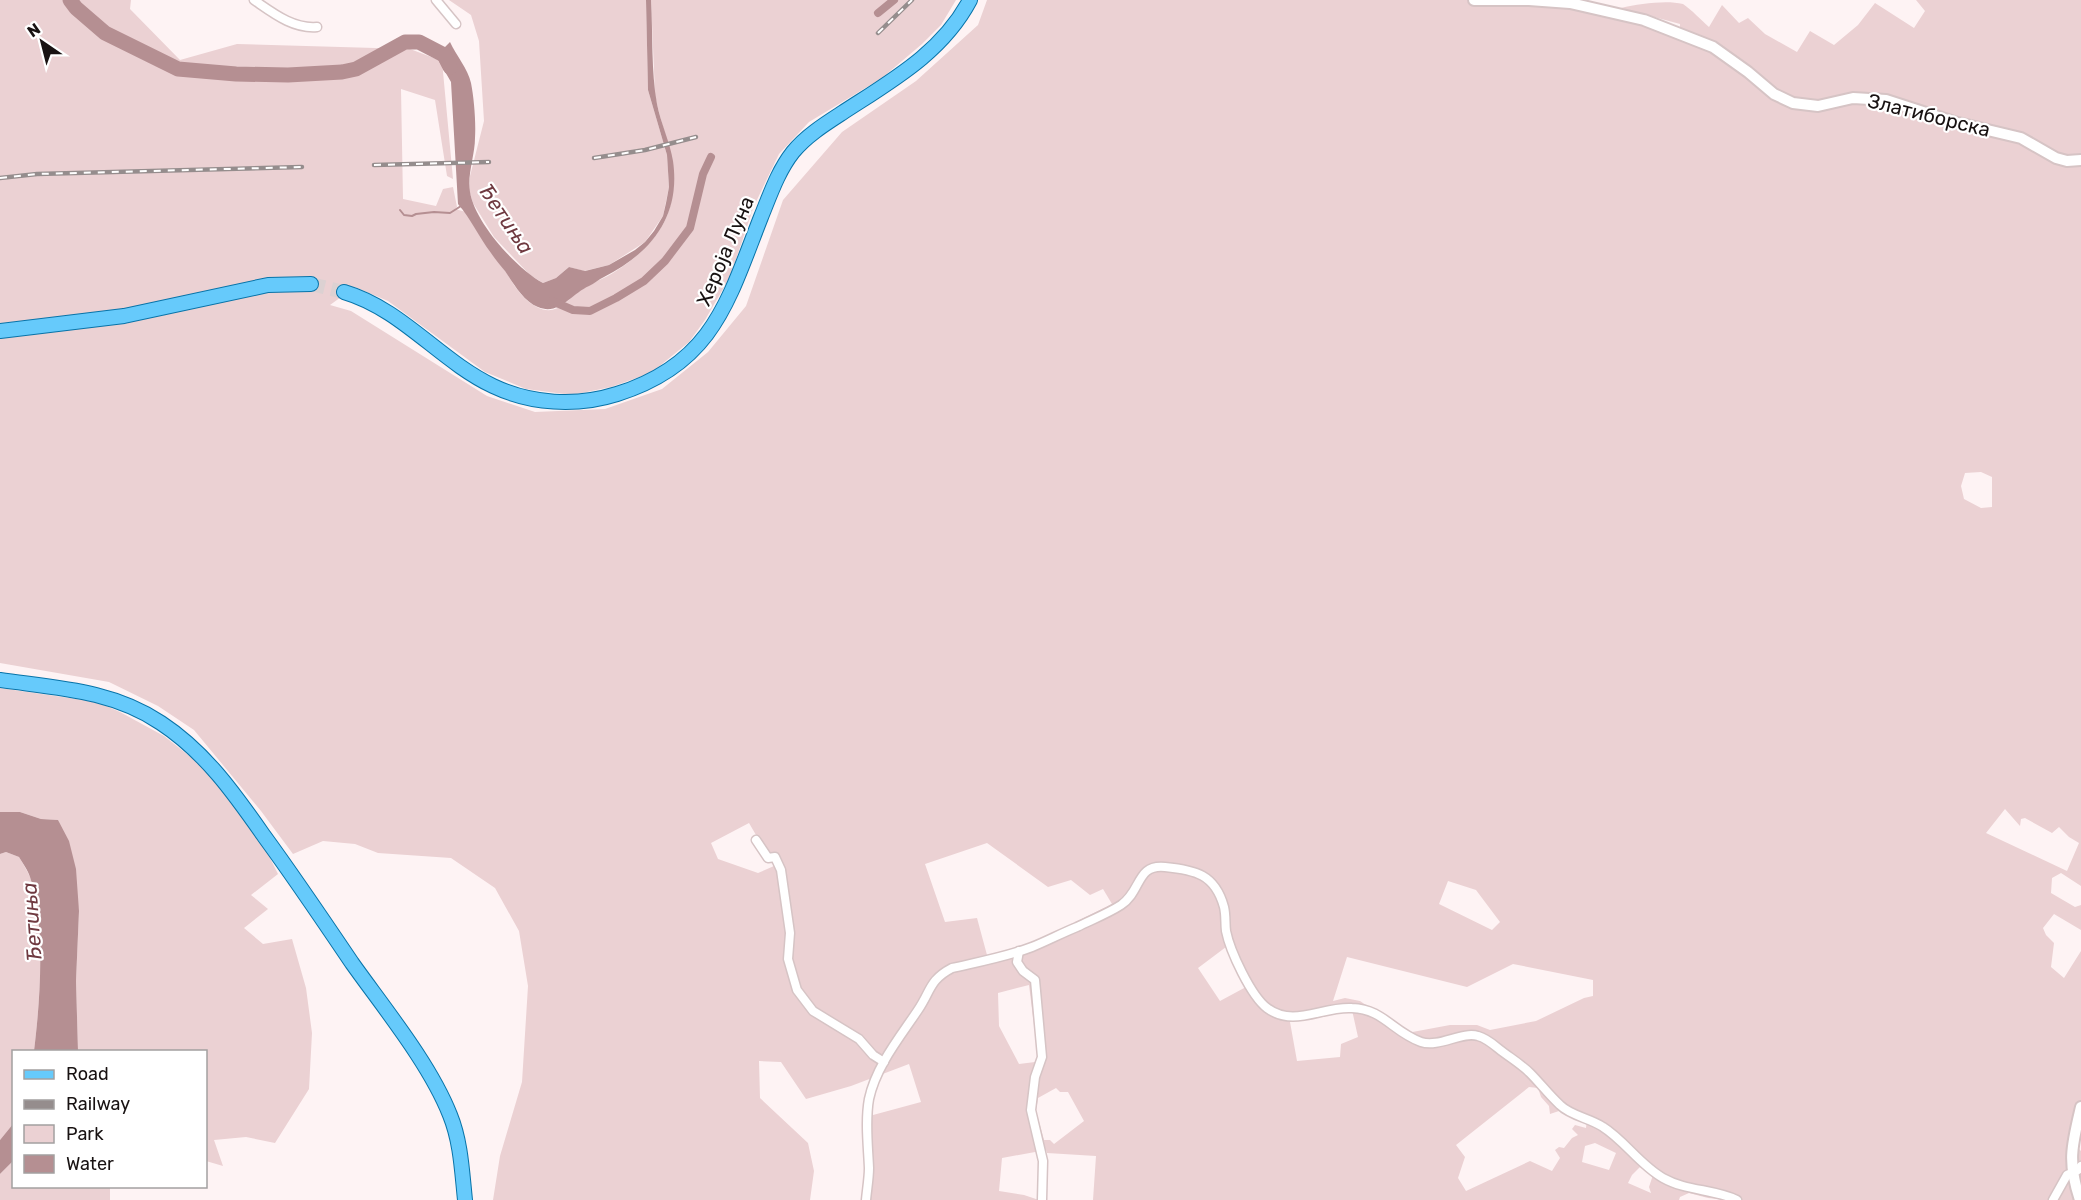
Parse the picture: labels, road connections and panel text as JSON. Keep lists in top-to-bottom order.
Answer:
{
  "streets": {
    "main road": ["Хероја Луна"],
    "street": ["Златиборска"]
  },
  "water": ["Ђетиња"],
  "legend": [
    "Road",
    "Railway",
    "Park",
    "Water"
  ],
  "north": "top left"
}
